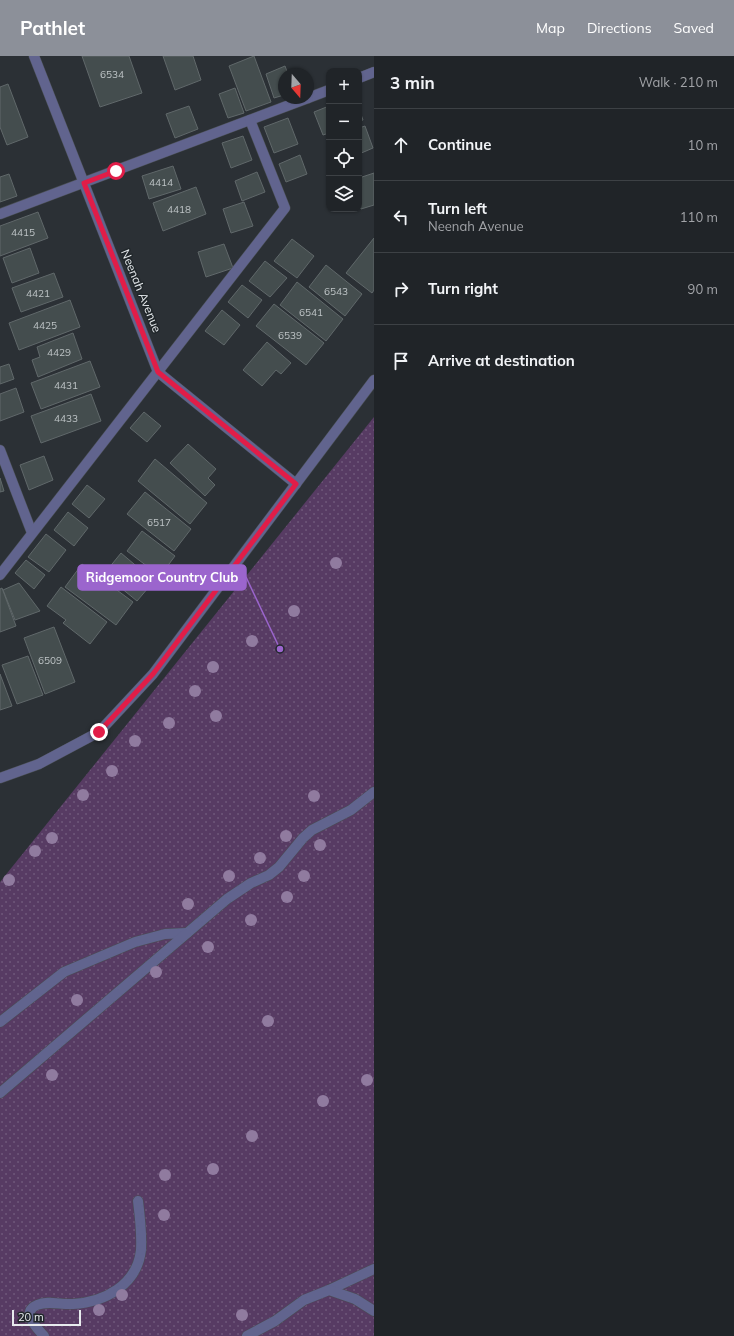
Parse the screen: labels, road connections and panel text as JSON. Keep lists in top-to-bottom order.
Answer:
{
  "streets": {
    "street": ["Neenah Avenue"]
  },
  "places": ["Ridgemoor Country Club"],
  "house_numbers": [
    "6534",
    "4414",
    "4418",
    "4415",
    "6543",
    "4421",
    "6541",
    "4425",
    "6539",
    "4429",
    "4431",
    "4433",
    "6517",
    "6509"
  ],
  "scale_bar": "20 m",
  "north": "bottom",
  "page": {
    "header": "Pathlet",
    "nav": ["Map", "Directions", "Saved"],
    "heading": ["3 min", "Walk · 210 m"],
    "map_buttons": ["+", "−"],
    "list": [
      ["Continue", "10 m"],
      ["Turn left", "Neenah Avenue", "110 m"],
      ["Turn right", "90 m"],
      "Arrive at destination"
    ],
    "scale": "20 m"
  }
}
